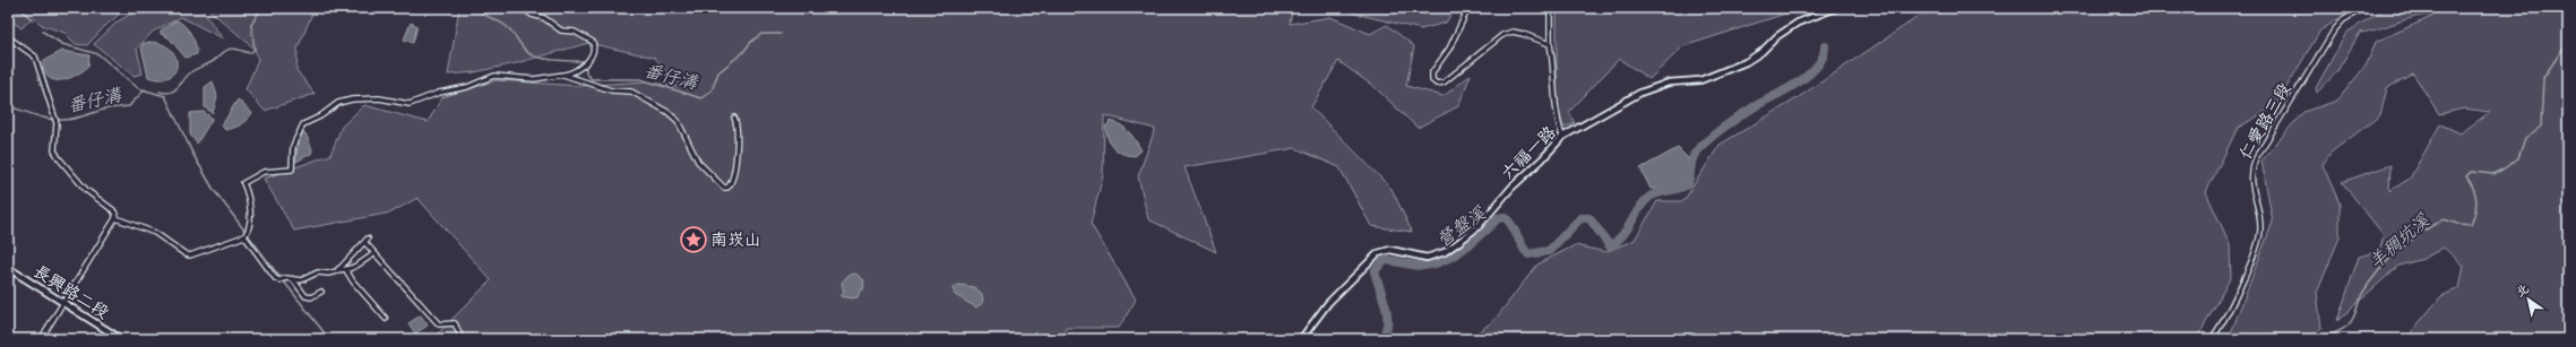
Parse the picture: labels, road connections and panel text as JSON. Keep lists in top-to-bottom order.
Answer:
{
  "streets": {
    "street": ["仁愛路三段", "六福一路", "長興路二段"]
  },
  "water": ["番仔溝", "營盤溪", "羊稠坑溪"],
  "places": {
    "place": ["南崁山"]
  },
  "north": "top left"
}
